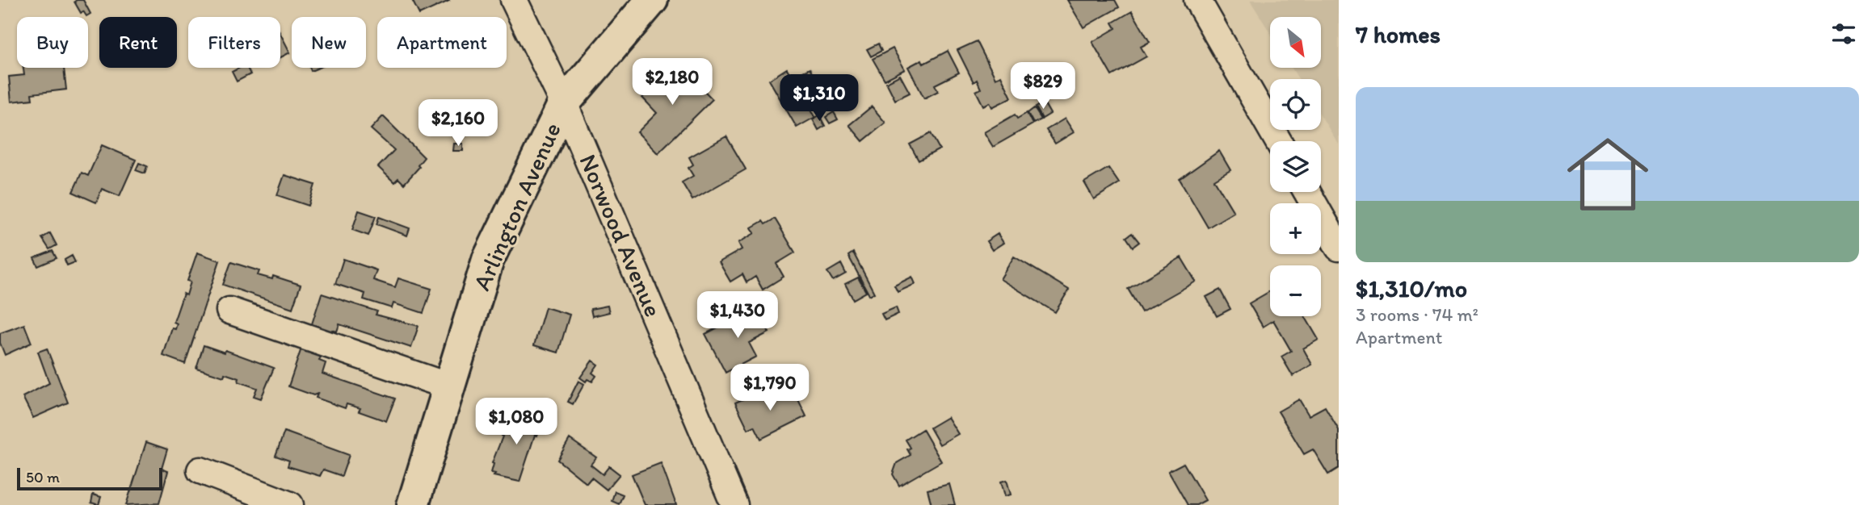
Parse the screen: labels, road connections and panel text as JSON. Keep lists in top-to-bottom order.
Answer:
{
  "streets": {
    "main road": ["Arlington Avenue"],
    "street": ["Norwood Avenue"]
  },
  "crossings": [
    ["Arlington Avenue", "Norwood Avenue"]
  ],
  "scale_bar": "50 m",
  "north": "bottom right",
  "page": {
    "heading": "7 homes",
    "map_buttons": ["+", "−"],
    "chip": [
      "Buy",
      "Rent",
      "Filters",
      "New",
      "Apartment"
    ],
    "price": [
      "$2,180",
      "$829",
      "$1,310",
      "$2,160",
      "$1,430",
      "$1,790",
      "$1,080"
    ],
    "list": [
      {
        "name": "$1,310/mo",
        "note": "3 rooms · 74 m² · Apartment"
      }
    ],
    "scale": "50 m"
  }
}
